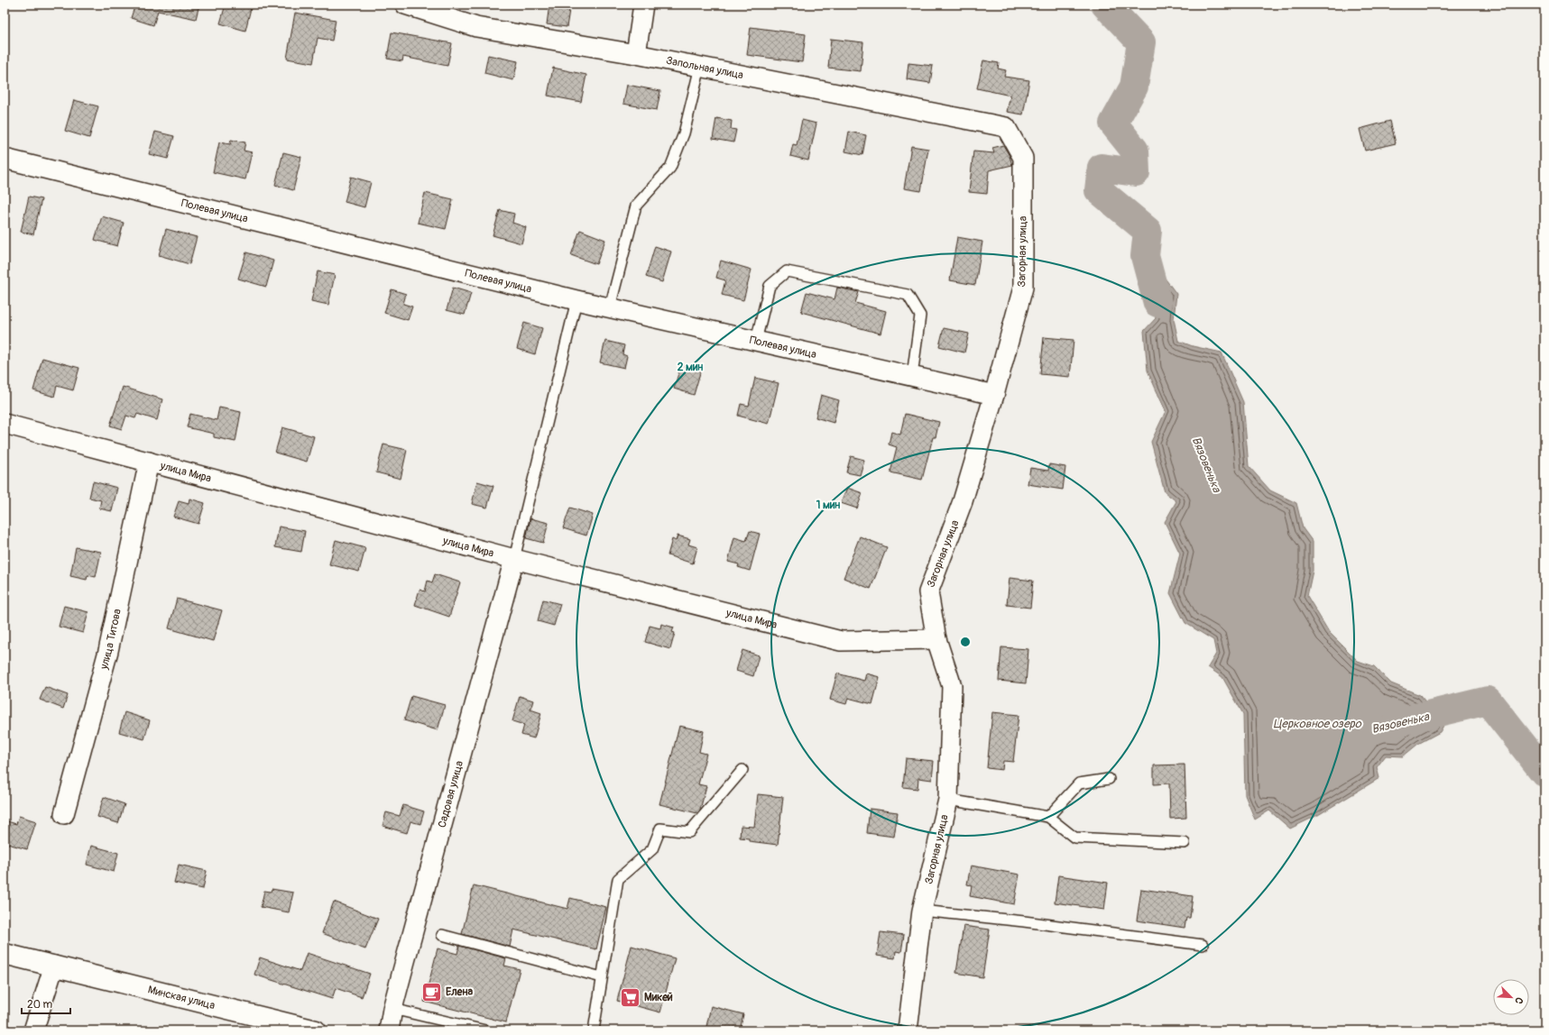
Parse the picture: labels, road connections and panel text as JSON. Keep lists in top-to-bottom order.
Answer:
{
  "streets": {
    "main road": ["Минская улица"],
    "street": [
      "Запольная улица",
      "Полевая улица",
      "Загорная улица",
      "улица Мира",
      "улица Титова",
      "Садовая улица"
    ]
  },
  "crossings": [
    ["Запольная улица", "Загорная улица"],
    ["Полевая улица", "Загорная улица"],
    ["Загорная улица", "улица Мира"],
    ["улица Мира", "улица Титова"],
    ["улица Мира", "Садовая улица"]
  ],
  "water": ["Вязовенька", "Церковное озеро"],
  "places": {
    "cafe": ["Елена"],
    "supermarket": ["Микей"]
  },
  "scale_bar": "20 m",
  "north": "bottom right",
  "rings": ["2 мин", "1 мин"]
}
